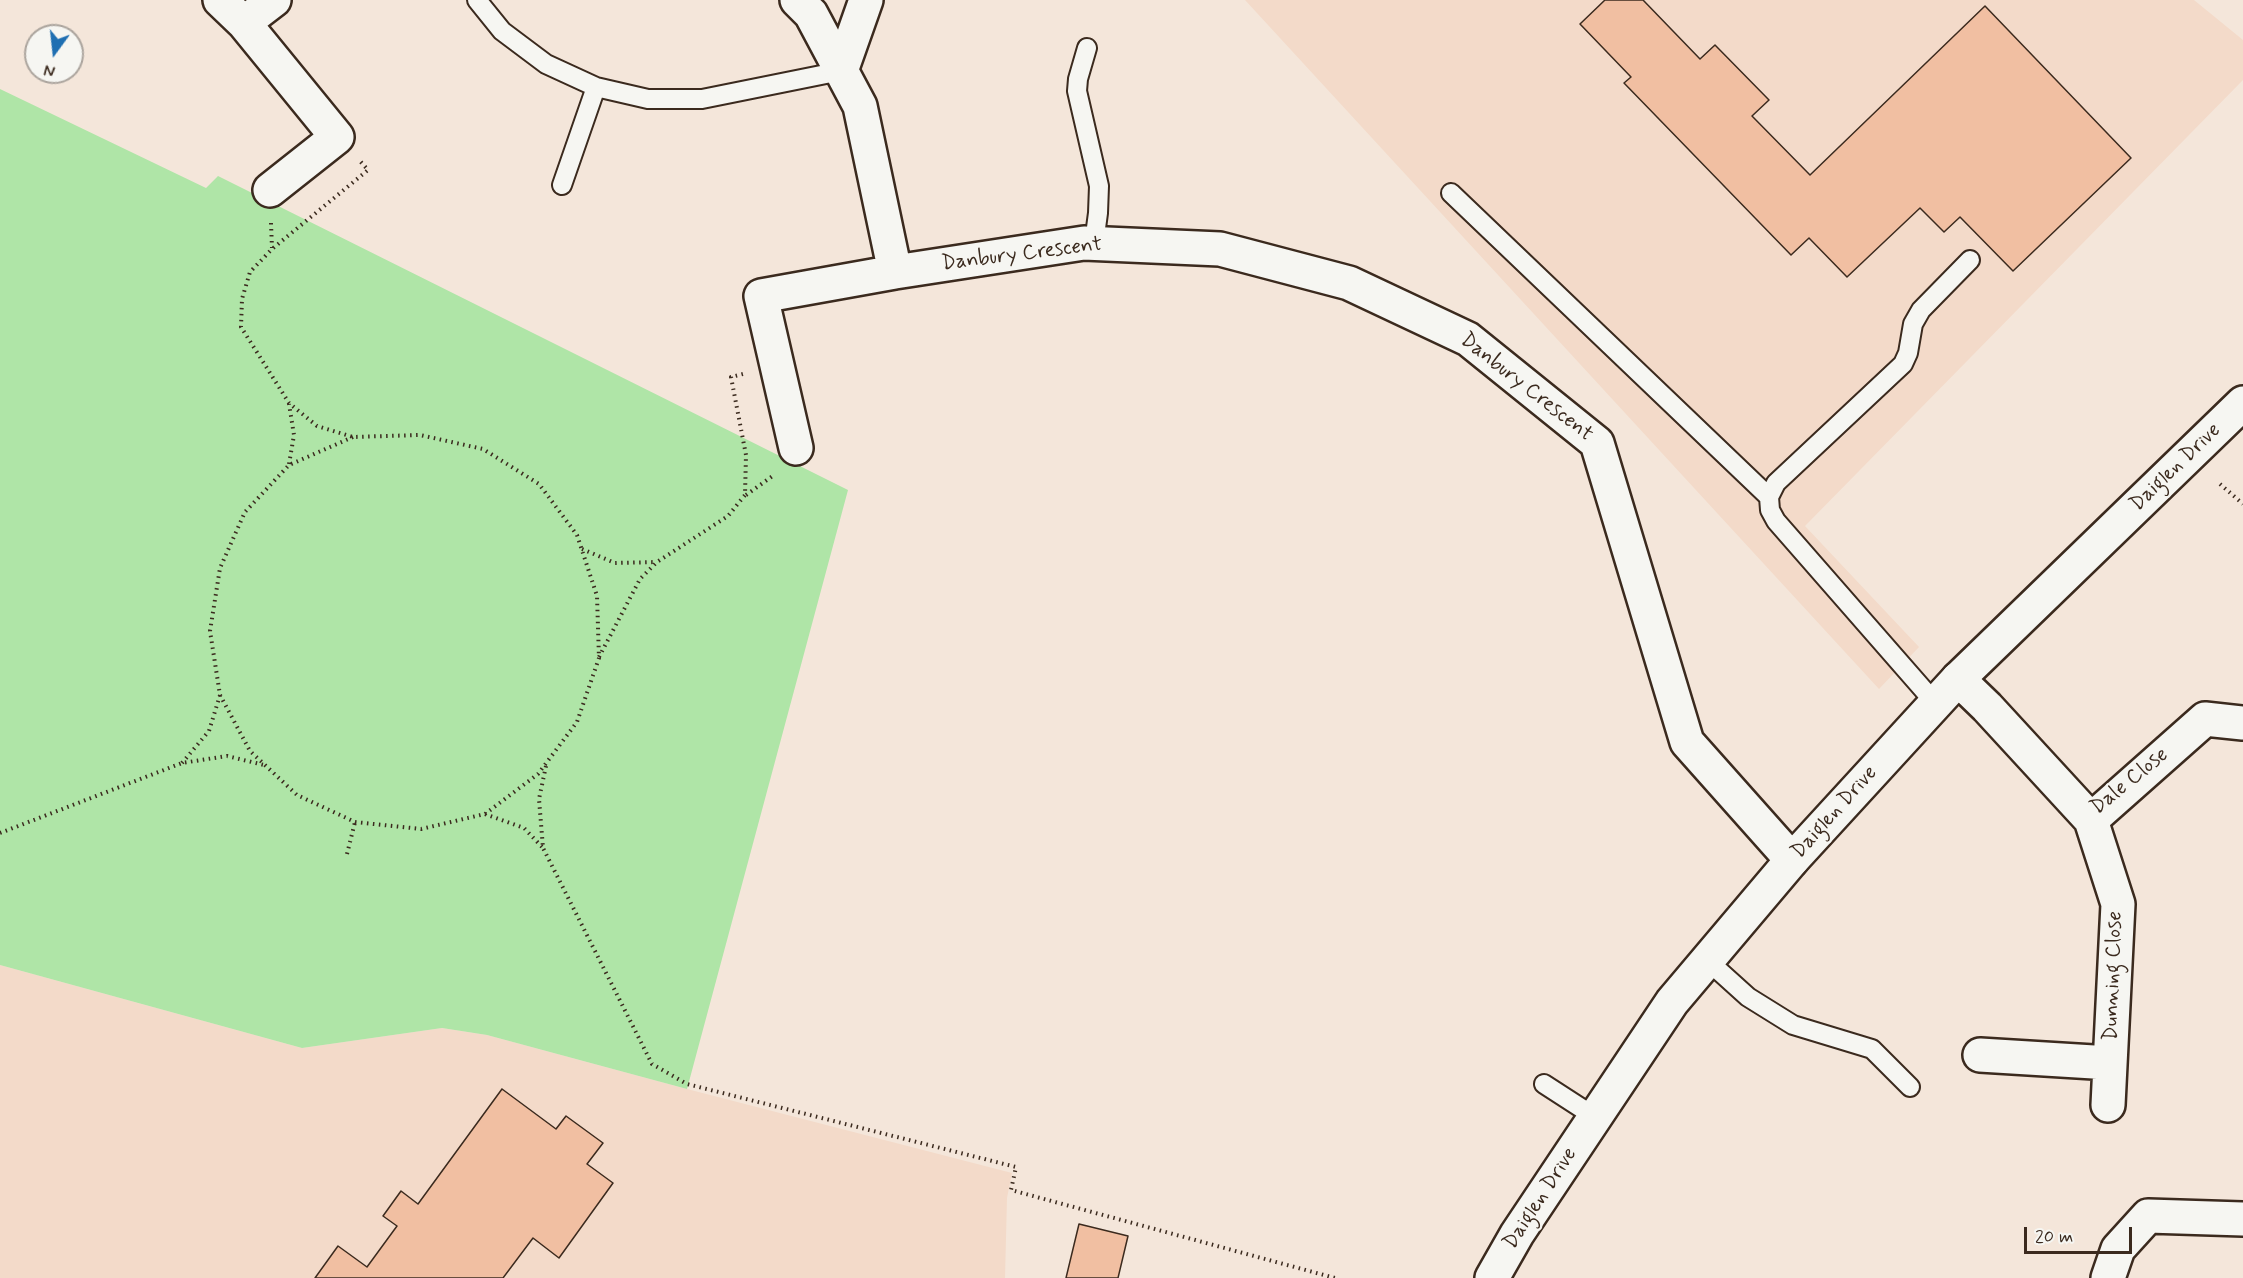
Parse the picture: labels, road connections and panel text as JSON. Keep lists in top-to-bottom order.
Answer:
{
  "streets": {
    "street": [
      "Danbury Crescent",
      "Daiglen Drive",
      "Dale Close",
      "Dunning Close"
    ]
  },
  "crossings": [
    ["Danbury Crescent", "Daiglen Drive"],
    ["Daiglen Drive", "Dale Close"],
    ["Dale Close", "Dunning Close"]
  ],
  "scale_bar": "20 m",
  "north": "bottom"
}
